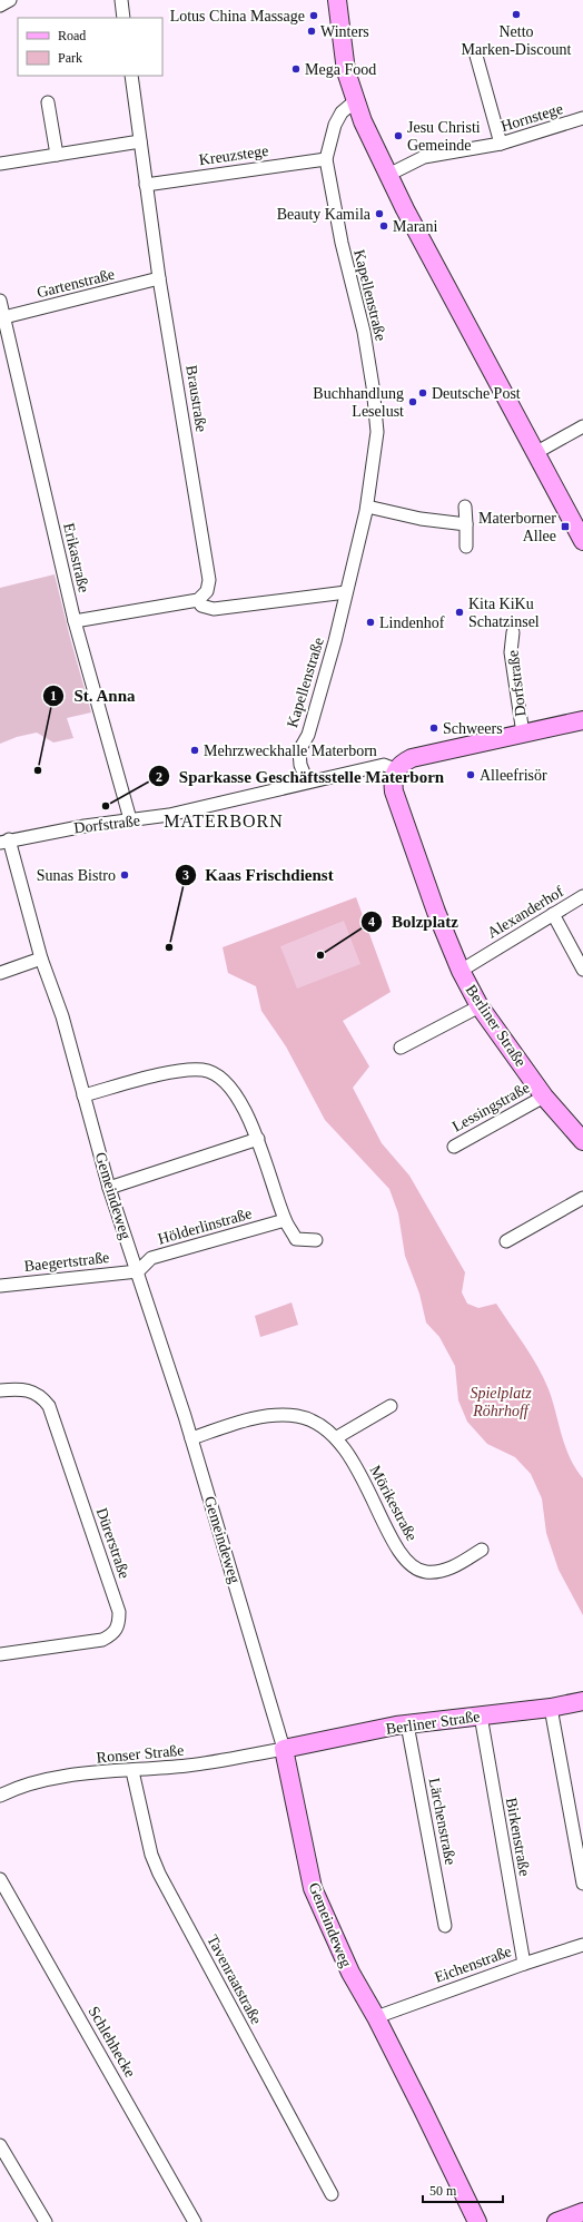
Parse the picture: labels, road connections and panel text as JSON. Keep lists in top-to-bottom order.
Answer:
{
  "streets": {
    "street": [
      "Hornstege",
      "Kreuzstege",
      "Gartenstraße",
      "Kapellenstraße",
      "Braustraße",
      "Erikastraße",
      "Dorfstraße",
      "Alexanderhof",
      "Berliner Straße",
      "Lessingstraße",
      "Gemeindeweg",
      "Hölderlinstraße",
      "Baegertstraße",
      "Mörikestraße",
      "Dürerstraße",
      "Ronser Straße",
      "Lärchenstraße",
      "Birkenstraße",
      "Eichenstraße",
      "Tavenraatstraße",
      "Schlehhecke"
    ]
  },
  "crossings": [
    ["Kreuzstege", "Kapellenstraße"],
    ["Kreuzstege", "Braustraße"],
    ["Gartenstraße", "Braustraße"],
    ["Gartenstraße", "Erikastraße"],
    ["Kapellenstraße", "Dorfstraße"],
    ["Erikastraße", "Dorfstraße"],
    ["Dorfstraße", "Berliner Straße"],
    ["Dorfstraße", "Gemeindeweg"],
    ["Alexanderhof", "Berliner Straße"],
    ["Berliner Straße", "Lessingstraße"],
    ["Berliner Straße", "Gemeindeweg"],
    ["Berliner Straße", "Ronser Straße"],
    ["Berliner Straße", "Lärchenstraße"],
    ["Berliner Straße", "Birkenstraße"],
    ["Gemeindeweg", "Hölderlinstraße"],
    ["Gemeindeweg", "Baegertstraße"],
    ["Gemeindeweg", "Mörikestraße"],
    ["Gemeindeweg", "Ronser Straße"],
    ["Gemeindeweg", "Eichenstraße"],
    ["Hölderlinstraße", "Baegertstraße"],
    ["Ronser Straße", "Tavenraatstraße"],
    ["Birkenstraße", "Eichenstraße"]
  ],
  "districts": ["MATERBORN"],
  "parks": ["Spielplatz Röhrhoff"],
  "places": {
    "other": [
      "Netto Marken-Discount",
      "Lotus China Massage",
      "Winters",
      "Mega Food",
      "Jesu Christi Gemeinde",
      "Beauty Kamila",
      "Marani",
      "Deutsche Post",
      "Buchhandlung Leselust",
      "Kita KiKu Schatzinsel",
      "Lindenhof",
      "Schweers",
      "Mehrzweckhalle Materborn",
      "St. Anna",
      "Alleefrisör",
      "Sparkasse Geschäftsstelle Materborn",
      "Sunas Bistro",
      "Kaas Frischdienst",
      "Bolzplatz"
    ],
    "transit": ["Materborner Allee"]
  },
  "legend": ["Road", "Park"],
  "scale_bar": "50 m"
}
